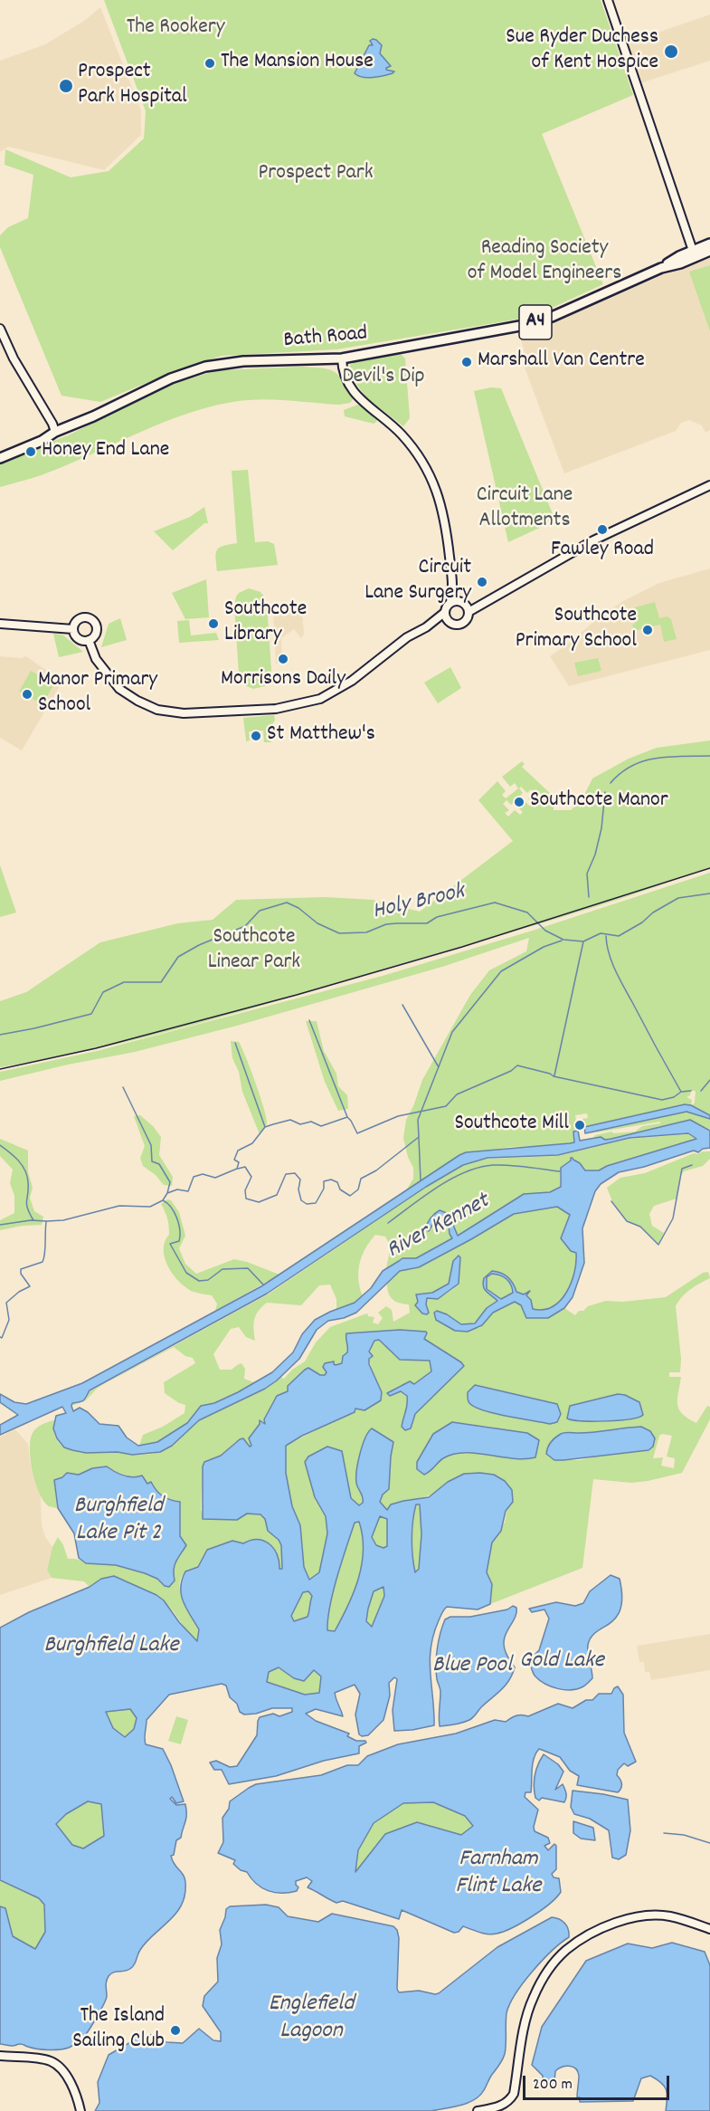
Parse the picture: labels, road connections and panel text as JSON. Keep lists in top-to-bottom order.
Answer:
{
  "streets": {
    "main road": ["A4", "Bath Road"]
  },
  "water": [
    "Holy Brook",
    "River Kennet",
    "Burghfield Lake Pit 2",
    "Burghfield Lake",
    "Gold Lake",
    "Blue Pool",
    "Farnham Flint Lake",
    "Englefield Lagoon"
  ],
  "parks": [
    "The Rookery",
    "Prospect Park",
    "Reading Society of Model Engineers",
    "Devil's Dip",
    "Circuit Lane Allotments",
    "Southcote Linear Park"
  ],
  "places": [
    "Sue Ryder Duchess of Kent Hospice",
    "The Mansion House",
    "Prospect Park Hospital",
    "Marshall Van Centre",
    "Honey End Lane",
    "Fawley Road",
    "Circuit Lane Surgery",
    "Southcote Library",
    "Southcote Primary School",
    "Morrisons Daily",
    "Manor Primary School",
    "St Matthew's",
    "Southcote Manor",
    "Southcote Mill",
    "The Island Sailing Club"
  ],
  "scale_bar": "200 m"
}
